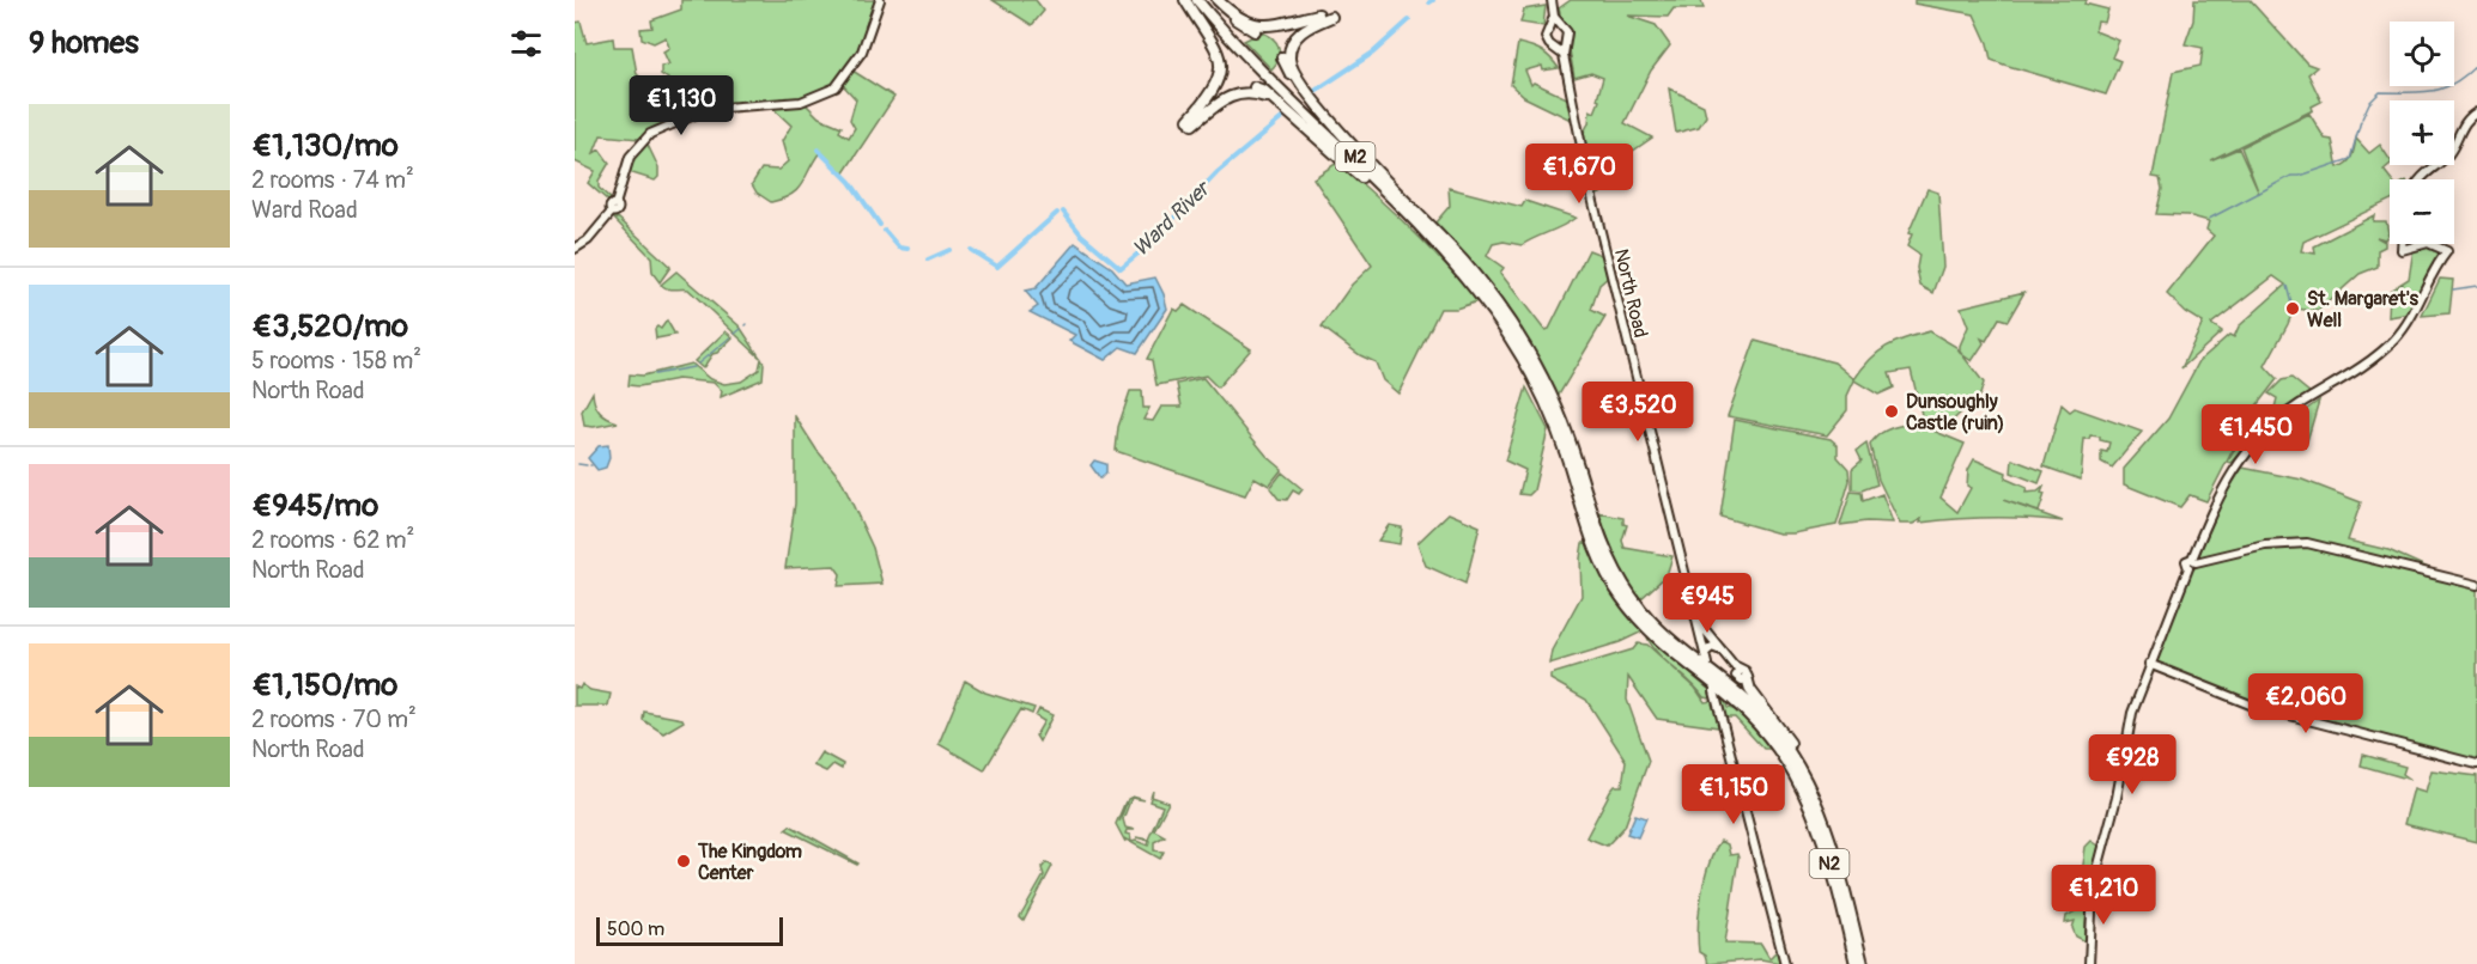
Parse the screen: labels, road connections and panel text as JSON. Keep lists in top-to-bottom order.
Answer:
{
  "streets": {
    "highway": ["M2", "N2"],
    "main road": ["North Road"]
  },
  "crossings": [
    ["M2", "N2"]
  ],
  "water": ["Ward River"],
  "places": ["St. Margaret's Well", "Dunsoughly Castle (ruin)", "The Kingdom Center"],
  "scale_bar": "500 m",
  "page": {
    "heading": "9 homes",
    "map_buttons": ["+", "−"],
    "price": [
      "€1,130",
      "€1,670",
      "€3,520",
      "€1,450",
      "€945",
      "€2,060",
      "€928",
      "€1,150",
      "€1,210"
    ],
    "list": [
      {
        "name": "€1,130/mo",
        "note": "2 rooms · 74 m² · Ward Road"
      },
      {
        "name": "€3,520/mo",
        "note": "5 rooms · 158 m² · North Road"
      },
      {
        "name": "€945/mo",
        "note": "2 rooms · 62 m² · North Road"
      },
      {
        "name": "€1,150/mo",
        "note": "2 rooms · 70 m² · North Road"
      }
    ],
    "scale": "500 m"
  }
}
